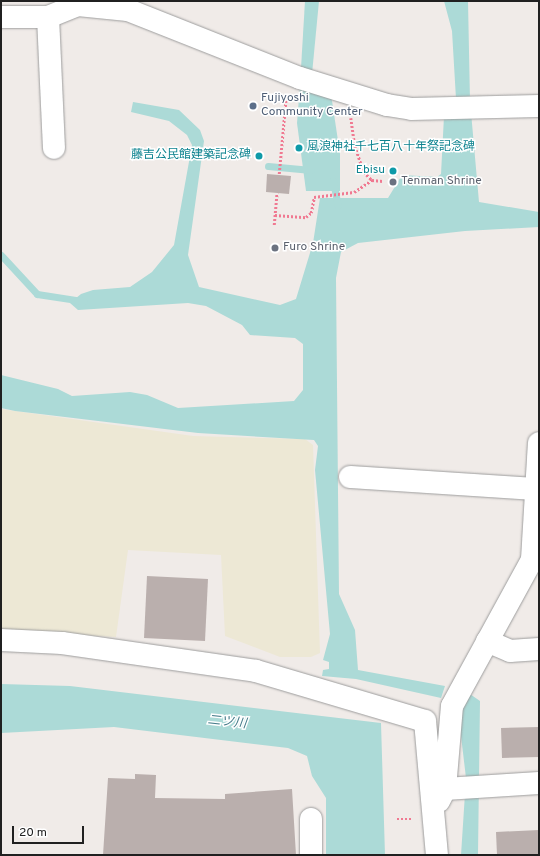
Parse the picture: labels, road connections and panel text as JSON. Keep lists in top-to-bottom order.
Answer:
{
  "water": ["二ツ川"],
  "places": [
    "Fujiyoshi Community Center",
    "風浪神社千七百八十年祭記念碑",
    "藤吉公民館建築記念碑",
    "Ebisu",
    "Tenman Shrine",
    "Furo Shrine"
  ],
  "scale_bar": "20 m"
}
